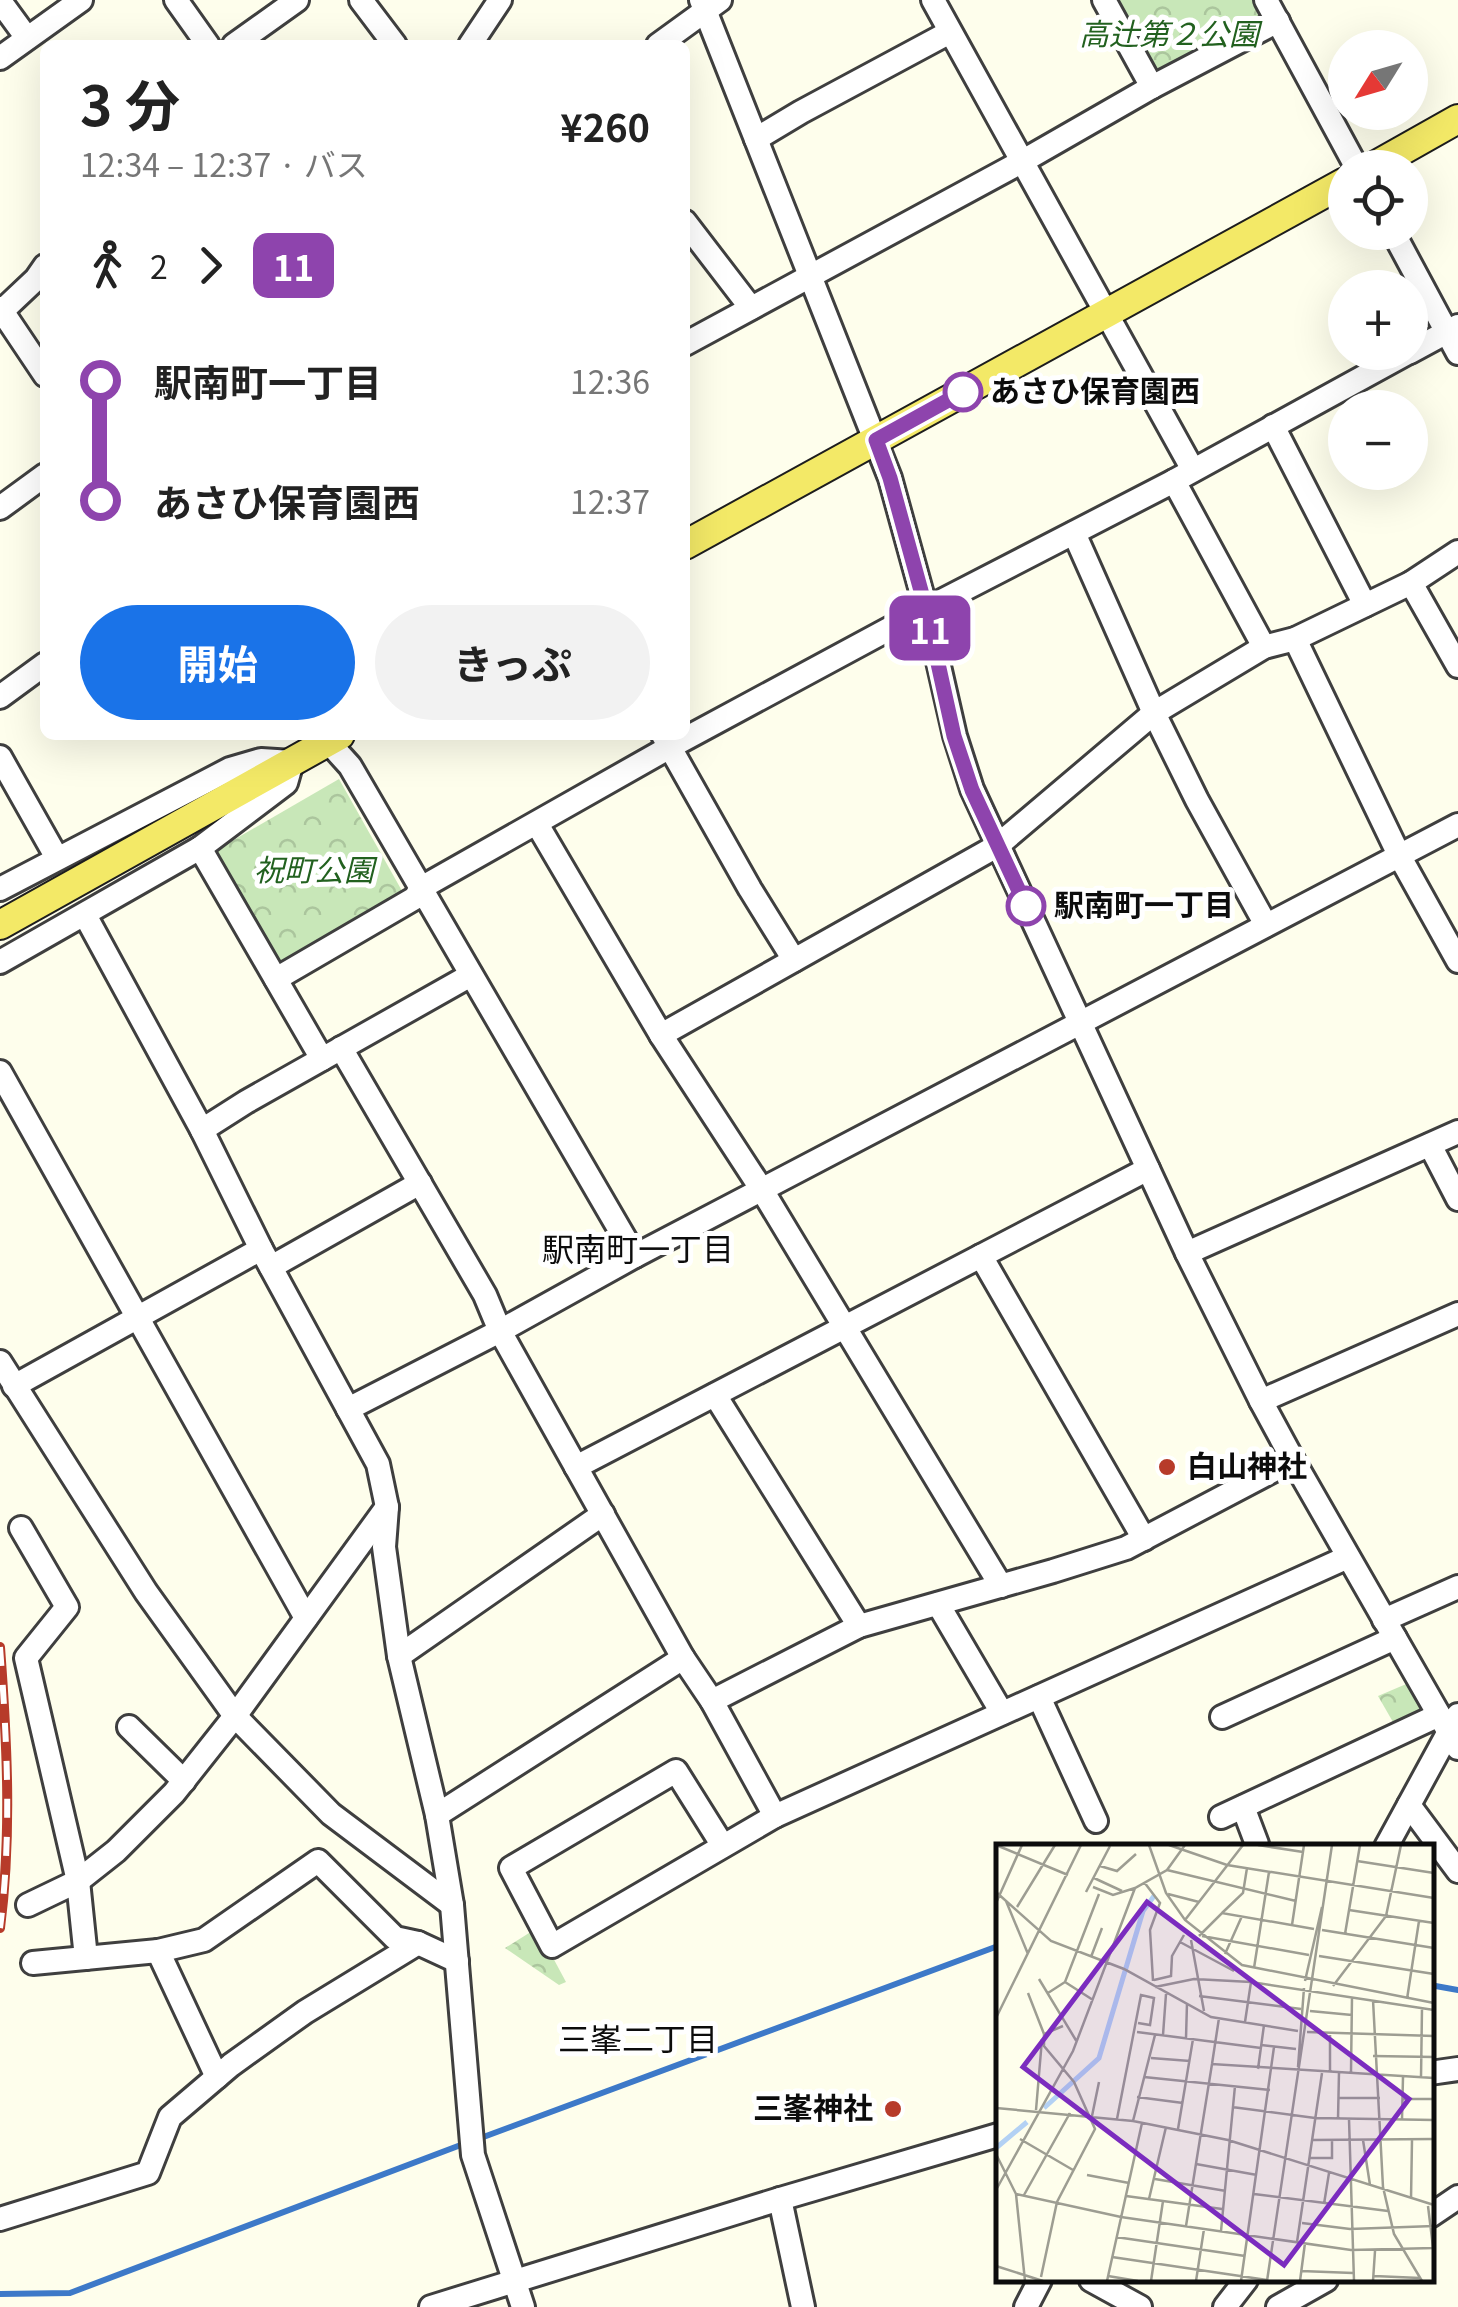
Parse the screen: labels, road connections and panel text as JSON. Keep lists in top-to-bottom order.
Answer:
{
  "districts": ["駅南町一丁目", "三峯二丁目"],
  "parks": ["高辻第２公園", "祝町公園"],
  "places": [
    "あさひ保育園西",
    "駅南町一丁目",
    "白山神社",
    "三峯神社"
  ],
  "lines": ["bus line 11"],
  "north": "bottom left",
  "page": {
    "on_map": "11",
    "map_buttons": ["+", "−"],
    "heading": ["3 分", "12:34 – 12:37 · バス", "¥260"],
    "legs": ["2", "11"],
    "list": [
      {
        "name": "駅南町一丁目",
        "value": "12:36"
      },
      {
        "name": "あさひ保育園西",
        "value": "12:37"
      }
    ],
    "buttons": ["開始", "きっぷ"]
  }
}
